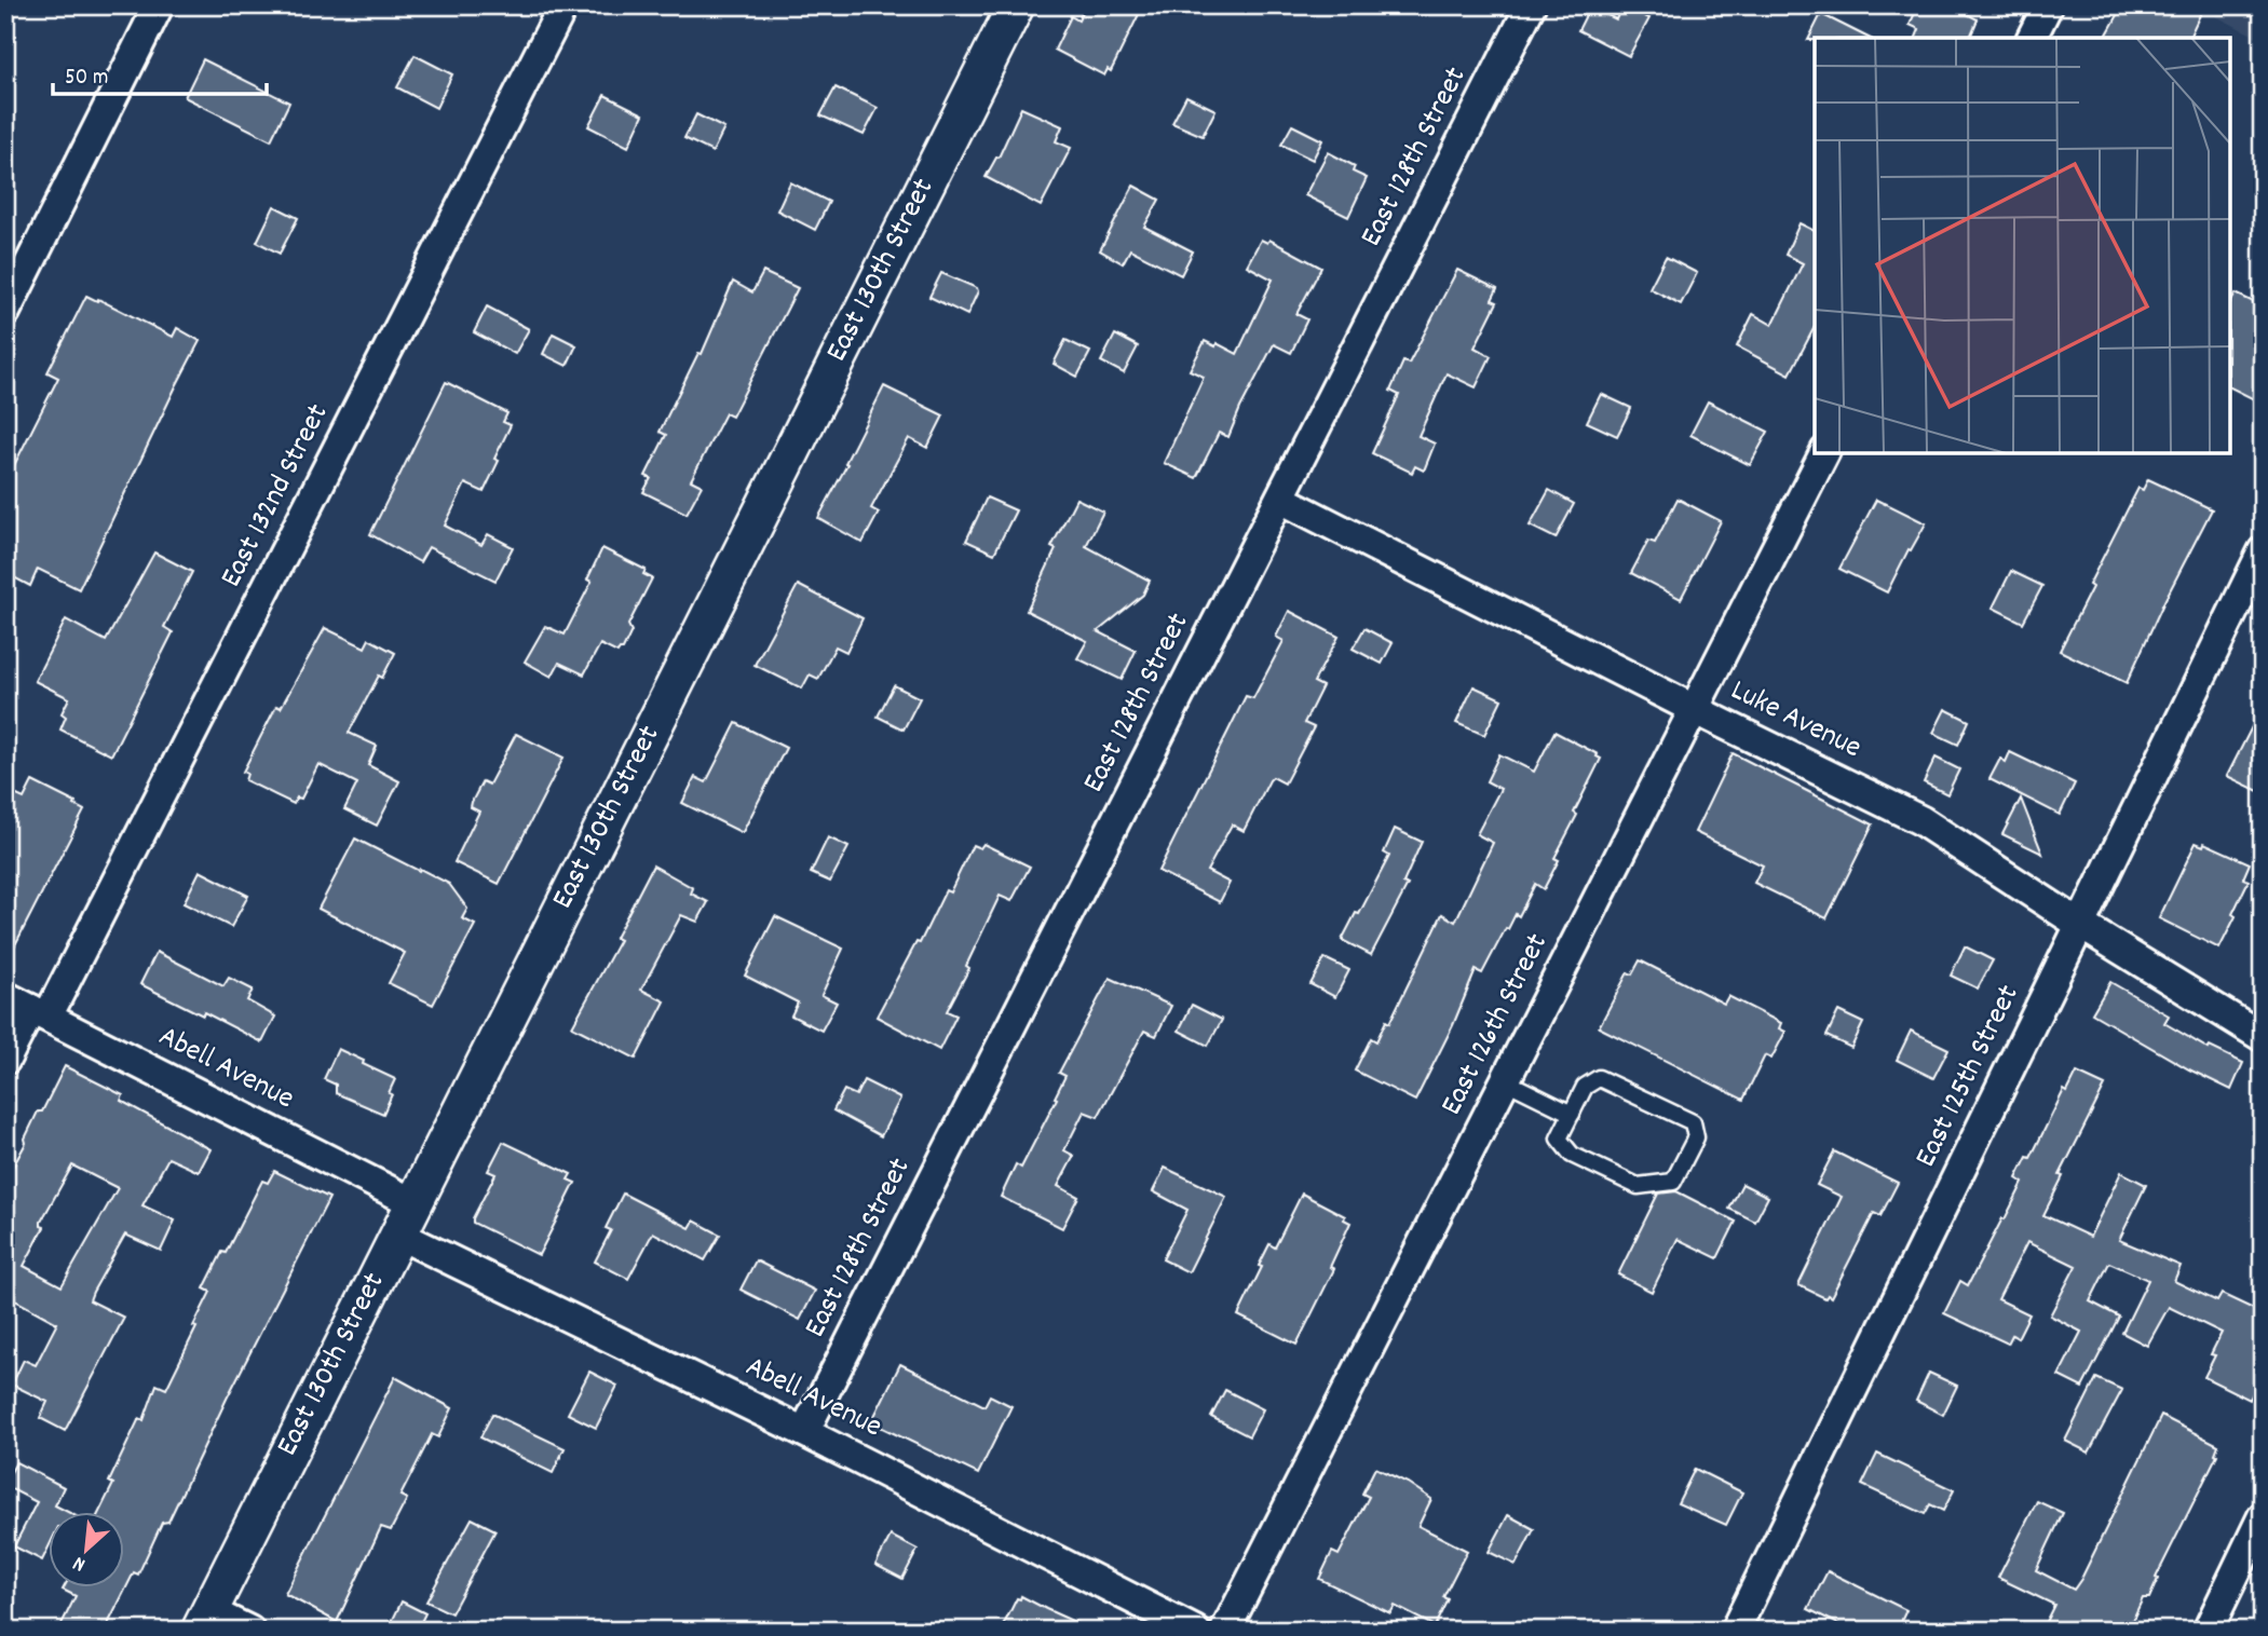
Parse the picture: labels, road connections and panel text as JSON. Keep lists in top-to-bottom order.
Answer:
{
  "streets": {
    "street": [
      "East 128th Street",
      "East 130th Street",
      "East 132nd Street",
      "Luke Avenue",
      "East 126th Street",
      "Abell Avenue",
      "East 125th Street"
    ]
  },
  "crossings": [
    ["East 128th Street", "Luke Avenue"],
    ["East 128th Street", "Abell Avenue"],
    ["East 130th Street", "Abell Avenue"],
    ["East 132nd Street", "Abell Avenue"],
    ["Luke Avenue", "East 126th Street"],
    ["Luke Avenue", "East 125th Street"]
  ],
  "scale_bar": "50 m",
  "north": "bottom left"
}
